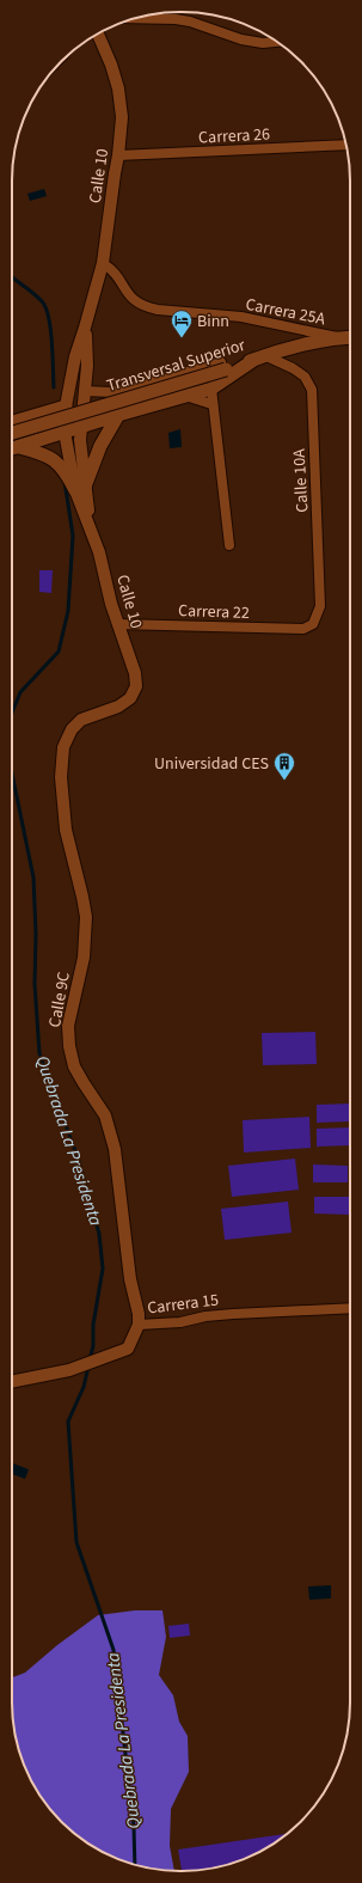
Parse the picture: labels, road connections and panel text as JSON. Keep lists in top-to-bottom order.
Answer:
{
  "streets": {
    "main road": ["Transversal Superior"],
    "street": [
      "Carrera 26",
      "Calle 10",
      "Carrera 25A",
      "Calle 10A",
      "Carrera 22",
      "Calle 9C",
      "Carrera 15"
    ]
  },
  "crossings": [
    ["Carrera 26", "Calle 10"],
    ["Calle 10", "Carrera 25A"],
    ["Calle 10", "Carrera 22"],
    ["Calle 10", "Calle 9C"],
    ["Carrera 25A", "Transversal Superior"],
    ["Transversal Superior", "Calle 10A"],
    ["Calle 10A", "Carrera 22"],
    ["Calle 9C", "Carrera 15"]
  ],
  "water": ["Quebrada La Presidenta"],
  "places": {
    "hotel": ["Binn"],
    "building": ["Universidad CES"]
  }
}
